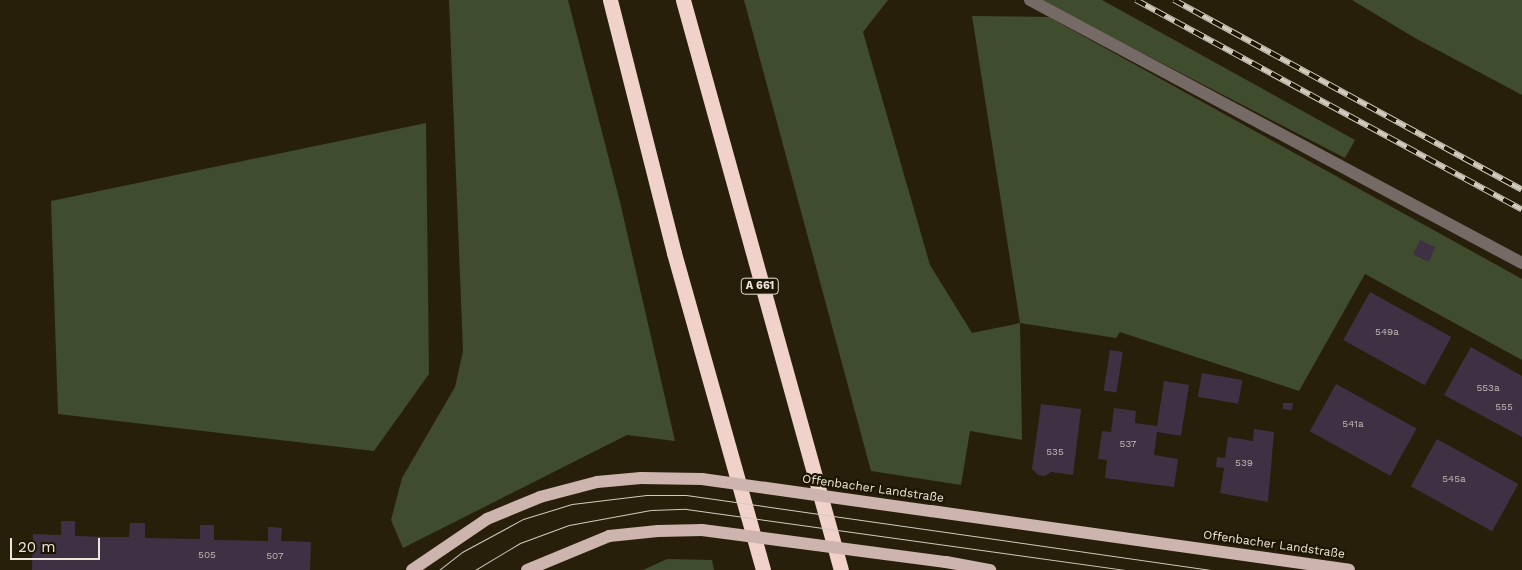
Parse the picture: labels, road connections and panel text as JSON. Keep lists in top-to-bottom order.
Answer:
{
  "streets": {
    "highway": ["A 661"],
    "main road": ["Offenbacher Landstraße"]
  },
  "house_numbers": [
    "549a",
    "553a",
    "555",
    "541a",
    "537",
    "535",
    "539",
    "545a",
    "505",
    "507"
  ],
  "scale_bar": "20 m"
}
